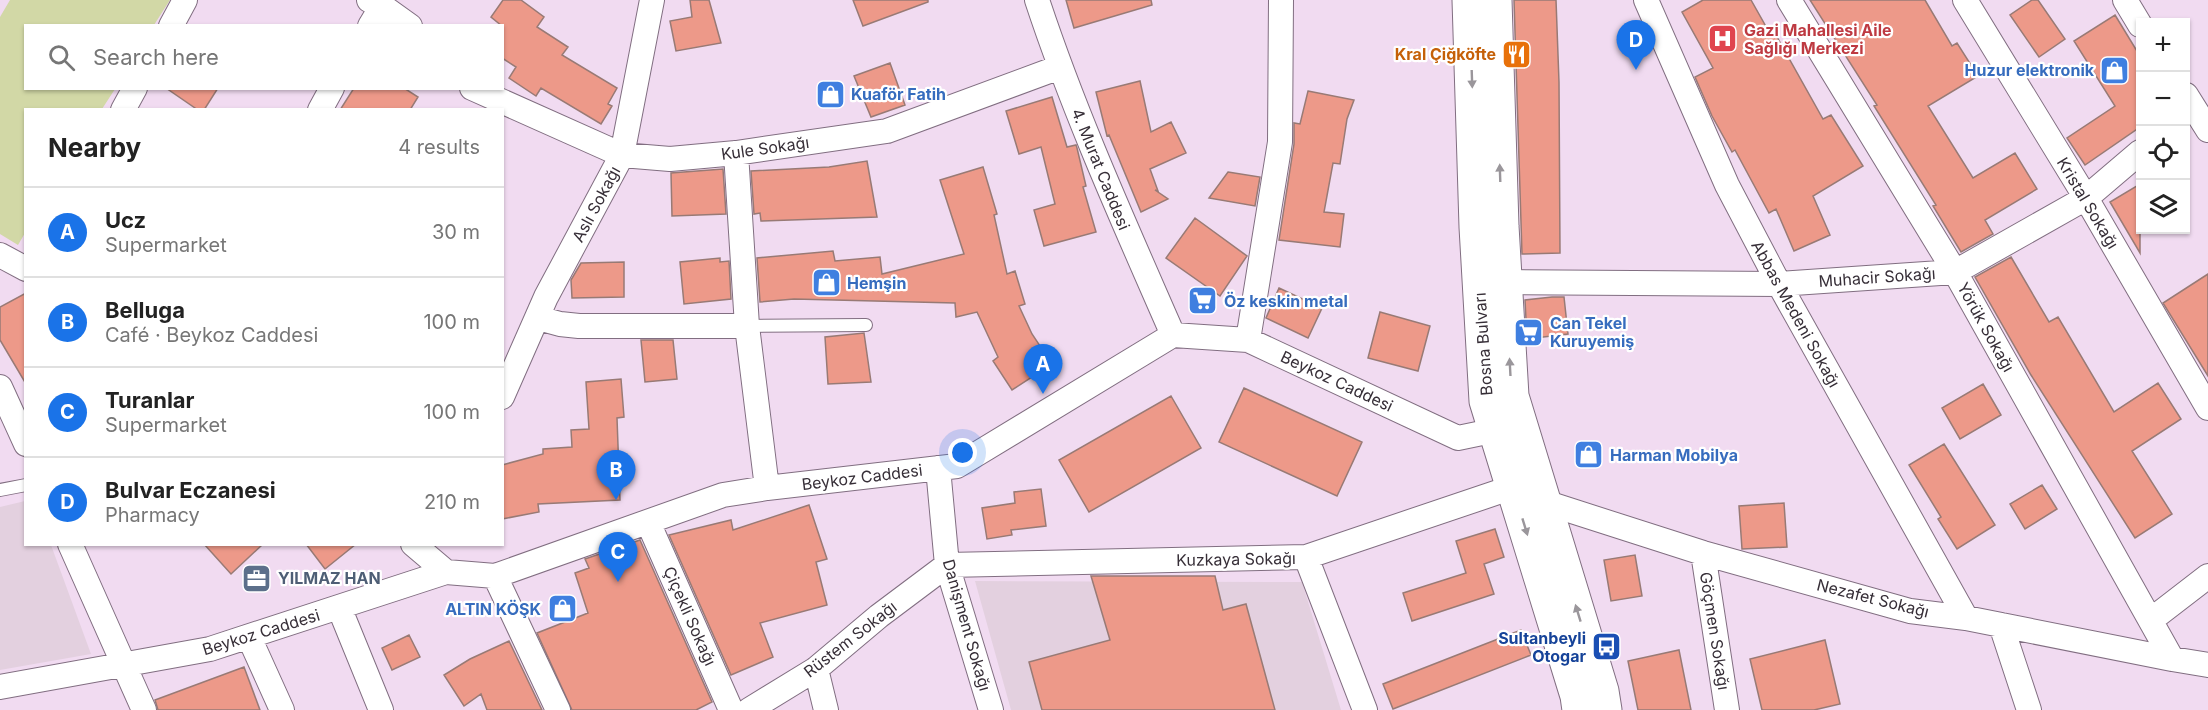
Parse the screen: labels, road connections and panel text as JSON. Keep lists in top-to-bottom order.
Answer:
{
  "streets": {
    "main road": ["Bosna Bulvarı"],
    "street": [
      "Kule Sokağı",
      "4. Murat Caddesi",
      "Kristal Sokağı",
      "Aslı Sokağı",
      "Muhacir Sokağı",
      "Abbas Medeni Sokağı",
      "Yörük Sokağı",
      "Beykoz Caddesi",
      "Kuzkaya Sokağı",
      "Nezafet Sokağı",
      "Çiçekli Sokağı",
      "Danişment Sokağı",
      "Göçmen Sokağı",
      "Rüstem Sokağı"
    ]
  },
  "crossings": [
    ["Kule Sokağı", "4. Murat Caddesi"],
    ["Kule Sokağı", "Aslı Sokağı"],
    ["4. Murat Caddesi", "Beykoz Caddesi"],
    ["Kristal Sokağı", "Muhacir Sokağı"],
    ["Muhacir Sokağı", "Abbas Medeni Sokağı"],
    ["Muhacir Sokağı", "Yörük Sokağı"],
    ["Muhacir Sokağı", "Bosna Bulvarı"],
    ["Abbas Medeni Sokağı", "Nezafet Sokağı"],
    ["Yörük Sokağı", "Nezafet Sokağı"],
    ["Bosna Bulvarı", "Beykoz Caddesi"],
    ["Bosna Bulvarı", "Kuzkaya Sokağı"],
    ["Bosna Bulvarı", "Nezafet Sokağı"],
    ["Beykoz Caddesi", "Çiçekli Sokağı"],
    ["Beykoz Caddesi", "Danişment Sokağı"],
    ["Kuzkaya Sokağı", "Danişment Sokağı"],
    ["Kuzkaya Sokağı", "Rüstem Sokağı"],
    ["Nezafet Sokağı", "Göçmen Sokağı"],
    ["Danişment Sokağı", "Rüstem Sokağı"]
  ],
  "places": {
    "hospital": ["Gazi Mahallesi Aile Sağlığı Merkezi"],
    "restaurant": ["Kral Çiğköfte"],
    "shop": [
      "Huzur elektronik",
      "Kuaför Fatih",
      "Hemşin",
      "Harman Mobilya",
      "ALTIN KÖŞK"
    ],
    "supermarket": ["Öz keskin metal", "Can Tekel Kuruyemiş"],
    "office": ["YILMAZ HAN"],
    "bus stop": ["Sultanbeyli Otogar"]
  },
  "page": {
    "map_buttons": ["+", "−"],
    "pins": [
      "D",
      "A",
      "B",
      "C"
    ],
    "search": "Search here",
    "heading": ["Nearby", "4 results"],
    "list": [
      {
        "mark": "A",
        "name": "Ucz",
        "note": "Supermarket",
        "value": "30 m"
      },
      {
        "mark": "B",
        "name": "Belluga",
        "note": "Café · Beykoz Caddesi",
        "value": "100 m"
      },
      {
        "mark": "C",
        "name": "Turanlar",
        "note": "Supermarket",
        "value": "100 m"
      },
      {
        "mark": "D",
        "name": "Bulvar Eczanesi",
        "note": "Pharmacy",
        "value": "210 m"
      }
    ]
  }
}
